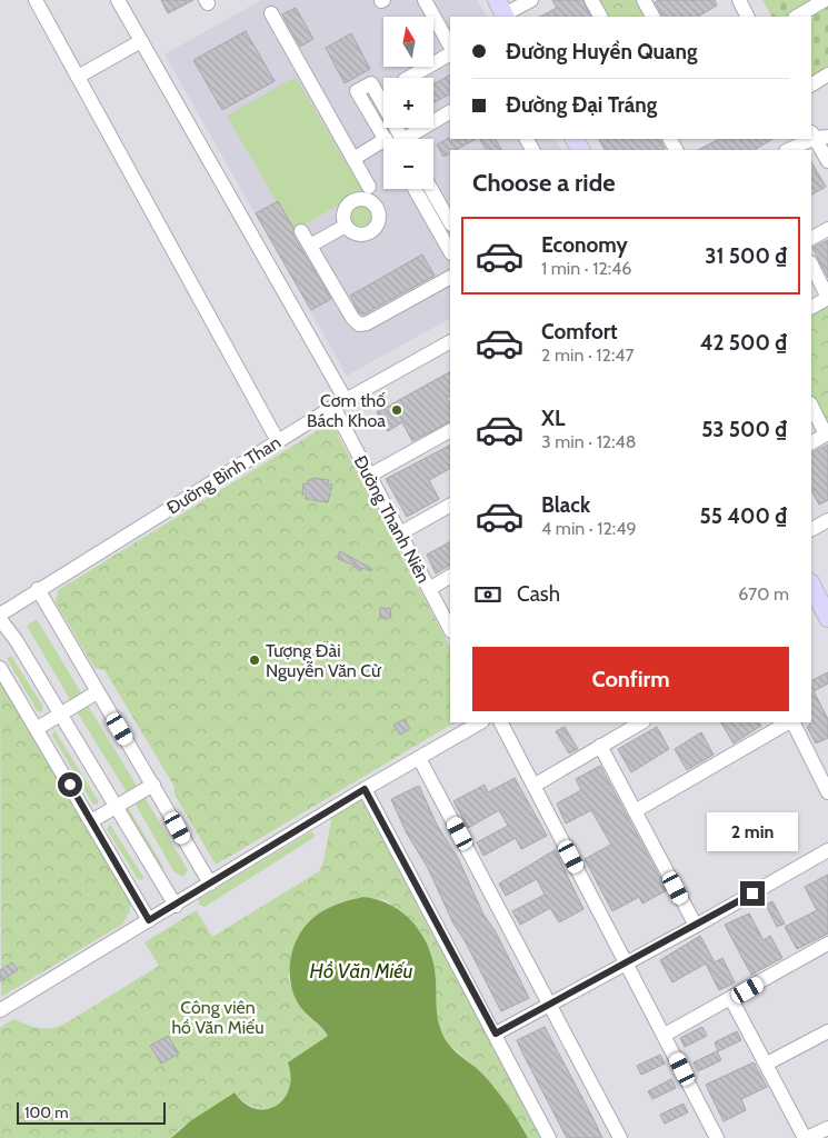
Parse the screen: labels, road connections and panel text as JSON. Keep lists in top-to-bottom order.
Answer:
{
  "streets": {
    "street": ["Đường Bình Than", "Đường Thanh Niên"]
  },
  "crossings": [
    ["Đường Bình Than", "Đường Thanh Niên"]
  ],
  "water": ["Hồ Văn Miếu"],
  "parks": ["Công viên hồ Văn Miếu"],
  "places": ["Cơm thố Bách Khoa", "Tượng Đài Nguyễn Văn Cừ"],
  "scale_bar": "100 m",
  "north": "top",
  "page": {
    "map_buttons": ["+", "−"],
    "banner": ["Đường Huyền Quang", "Đường Đại Tráng"],
    "heading": "Choose a ride",
    "list": [
      {
        "name": "Economy",
        "note": "1 min · 12:46",
        "value": "31 500 ₫"
      },
      {
        "name": "Comfort",
        "note": "2 min · 12:47",
        "value": "42 500 ₫"
      },
      {
        "name": "XL",
        "note": "3 min · 12:48",
        "value": "53 500 ₫"
      },
      {
        "name": "Black",
        "note": "4 min · 12:49",
        "value": "55 400 ₫"
      }
    ],
    "pay": ["Cash", "670 m"],
    "buttons": "Confirm",
    "bubble": "2 min",
    "scale": "100 m"
  }
}
